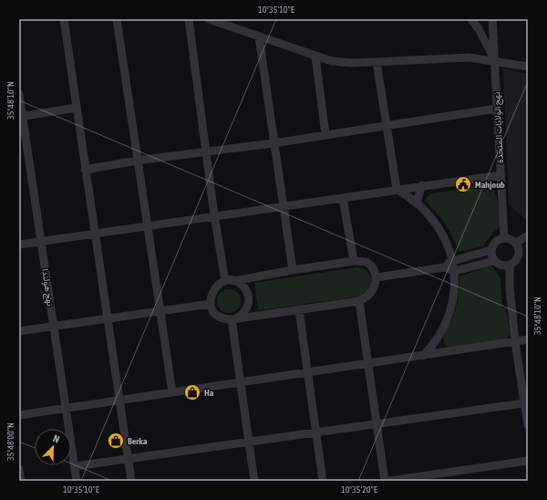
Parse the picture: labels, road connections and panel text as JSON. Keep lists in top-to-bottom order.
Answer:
{
  "streets": {
    "street": ["نهج الولايات المتحدة", "نهج هولندا"]
  },
  "places": {
    "public building": ["Mahjoub"],
    "shop": ["Ha", "Berka"]
  },
  "north": "top right",
  "coordinates": [
    "10°35'10\"E",
    "35°48'10\"N",
    "35°48'00\"N",
    "10°35'20\"E"
  ]
}
